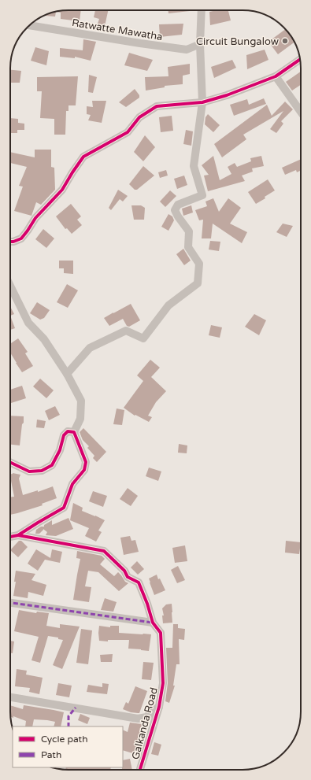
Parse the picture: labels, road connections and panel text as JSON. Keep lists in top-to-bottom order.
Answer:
{
  "streets": {
    "street": ["Ratwatte Mawatha", "Galkanda Road"]
  },
  "places": ["Circuit Bungalow"],
  "legend": ["Cycle path", "Path"]
}
